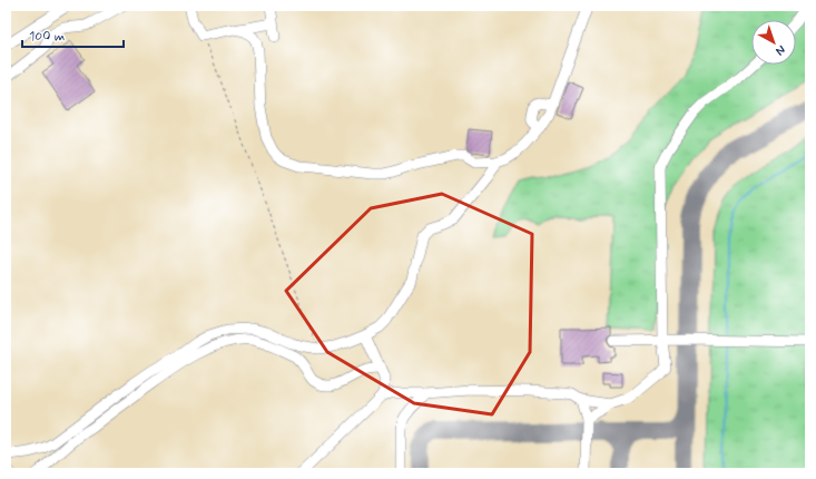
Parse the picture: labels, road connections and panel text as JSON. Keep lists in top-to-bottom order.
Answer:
{
  "scale_bar": "100 m",
  "north": "bottom right"
}
